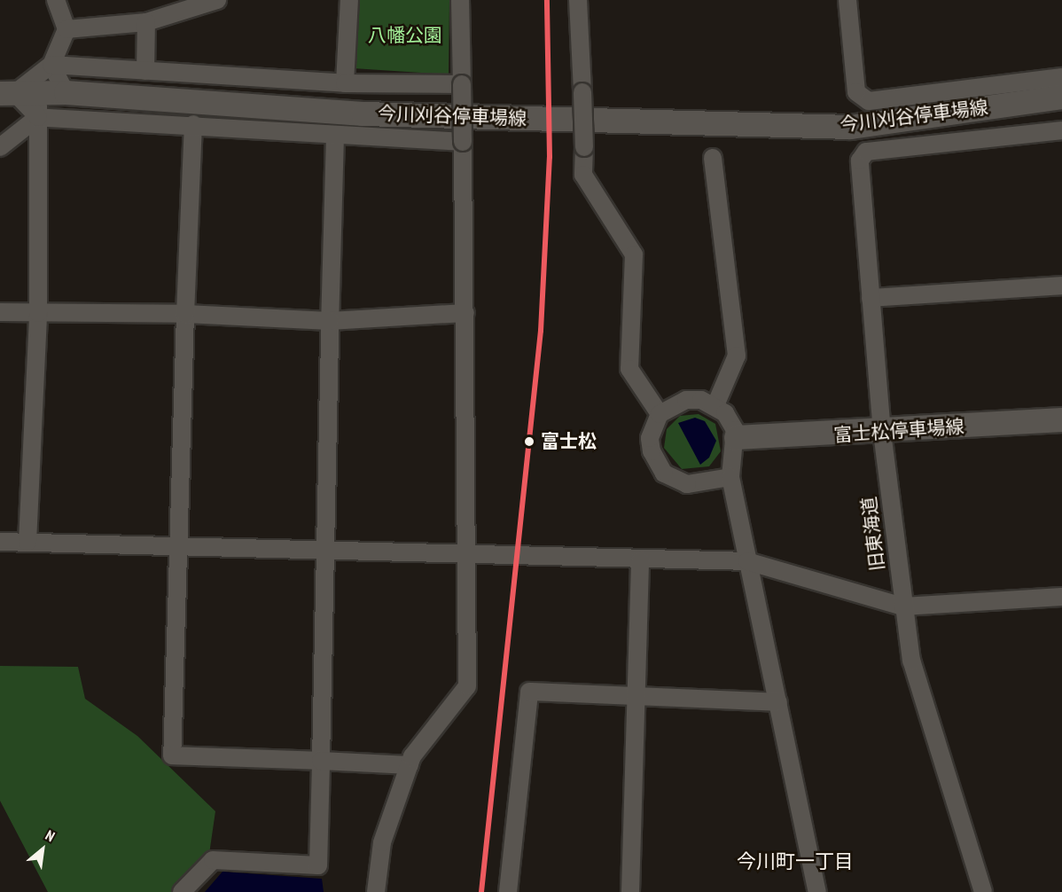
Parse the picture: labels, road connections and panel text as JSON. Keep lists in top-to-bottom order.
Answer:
{
  "streets": {
    "main road": ["今川刈谷停車場線", "富士松停車場線"],
    "street": ["旧東海道"]
  },
  "crossings": [
    ["富士松停車場線", "旧東海道"]
  ],
  "districts": ["今川町一丁目"],
  "parks": ["八幡公園"],
  "places": ["富士松"],
  "north": "top right"
}
